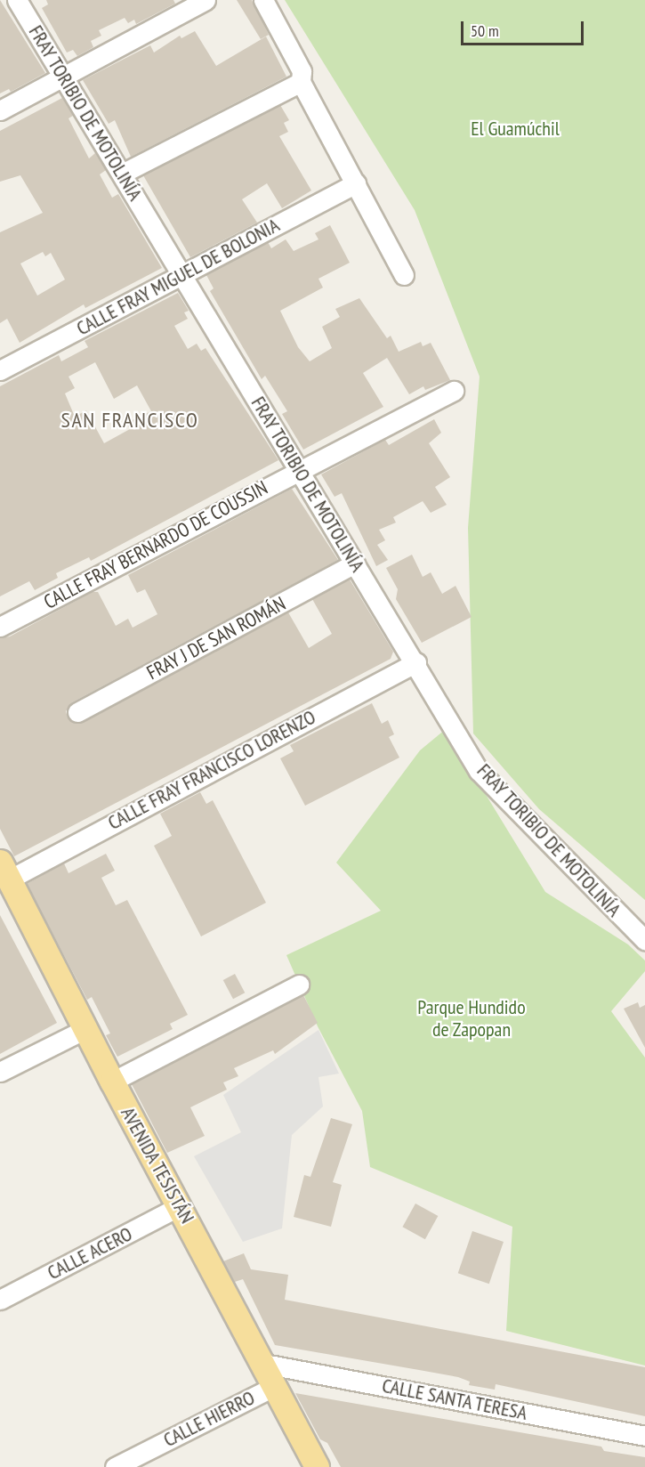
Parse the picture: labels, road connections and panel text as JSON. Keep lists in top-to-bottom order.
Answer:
{
  "streets": {
    "main road": ["AVENIDA TESISTÁN"],
    "street": [
      "FRAY TORIBIO DE MOTOLINÍA",
      "CALLE FRAY MIGUEL DE BOLONIA",
      "CALLE FRAY BERNARDO DE COUSSIN",
      "FRAY J DE SAN ROMÁN",
      "CALLE FRAY FRANCISCO LORENZO",
      "CALLE ACERO",
      "CALLE SANTA TERESA",
      "CALLE HIERRO"
    ]
  },
  "crossings": [
    ["FRAY TORIBIO DE MOTOLINÍA", "CALLE FRAY MIGUEL DE BOLONIA"],
    ["FRAY TORIBIO DE MOTOLINÍA", "CALLE FRAY BERNARDO DE COUSSIN"],
    ["FRAY TORIBIO DE MOTOLINÍA", "FRAY J DE SAN ROMÁN"],
    ["FRAY TORIBIO DE MOTOLINÍA", "CALLE FRAY FRANCISCO LORENZO"],
    ["CALLE FRAY FRANCISCO LORENZO", "AVENIDA TESISTÁN"],
    ["AVENIDA TESISTÁN", "CALLE ACERO"],
    ["AVENIDA TESISTÁN", "CALLE SANTA TERESA"],
    ["AVENIDA TESISTÁN", "CALLE HIERRO"]
  ],
  "districts": ["SAN FRANCISCO"],
  "parks": ["El Guamúchil", "Parque Hundido de Zapopan"],
  "scale_bar": "50 m"
}
